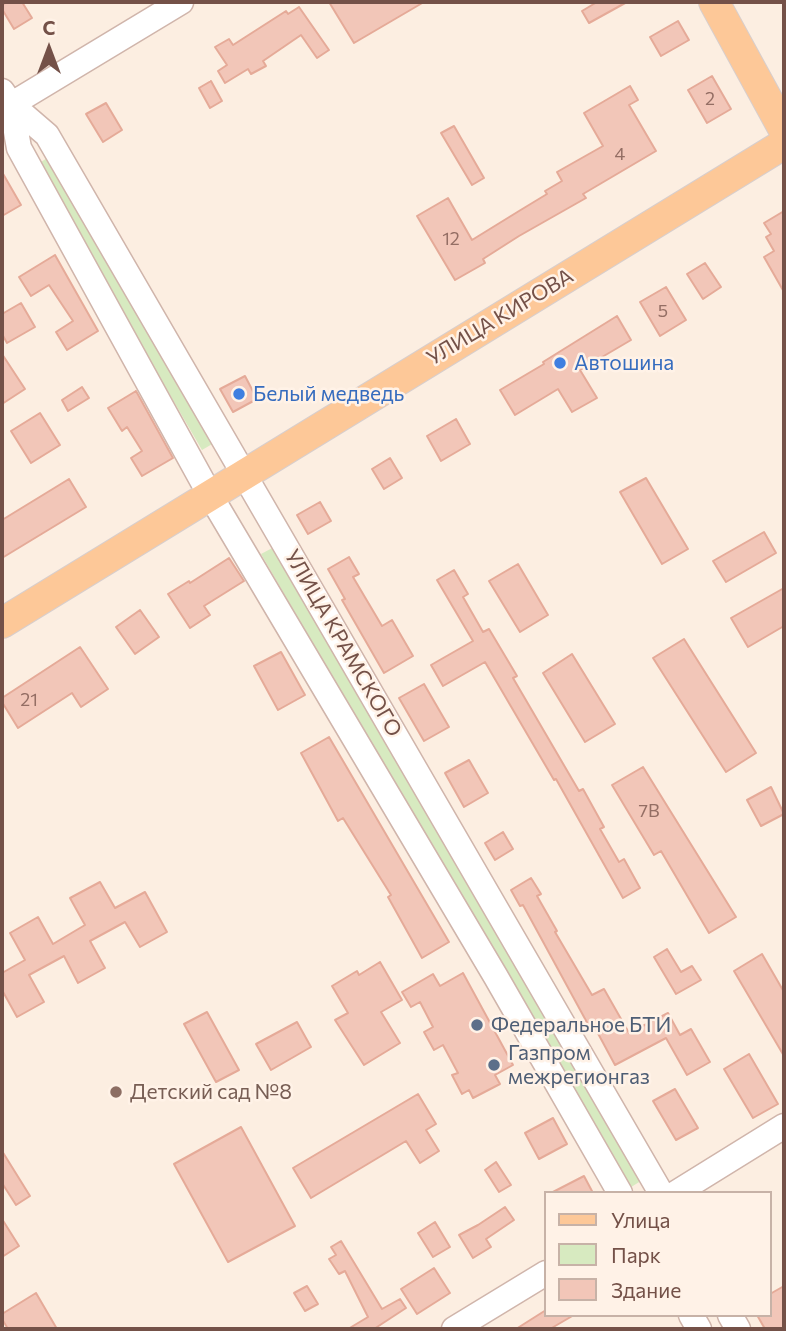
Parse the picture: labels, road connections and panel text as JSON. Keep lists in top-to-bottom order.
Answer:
{
  "streets": {
    "main road": ["УЛИЦА КИРОВА"],
    "street": ["УЛИЦА КРАМСКОГО"]
  },
  "crossings": [
    ["УЛИЦА КИРОВА", "УЛИЦА КРАМСКОГО"]
  ],
  "places": [
    "Автошина",
    "Белый медведь",
    "Федеральное БТИ",
    "Газпром межрегионгаз",
    "Детский сад №8"
  ],
  "house_numbers": [
    "2",
    "4",
    "12",
    "5",
    "21",
    "7В"
  ],
  "legend": ["Улица", "Парк", "Здание"],
  "north": "top"
}
